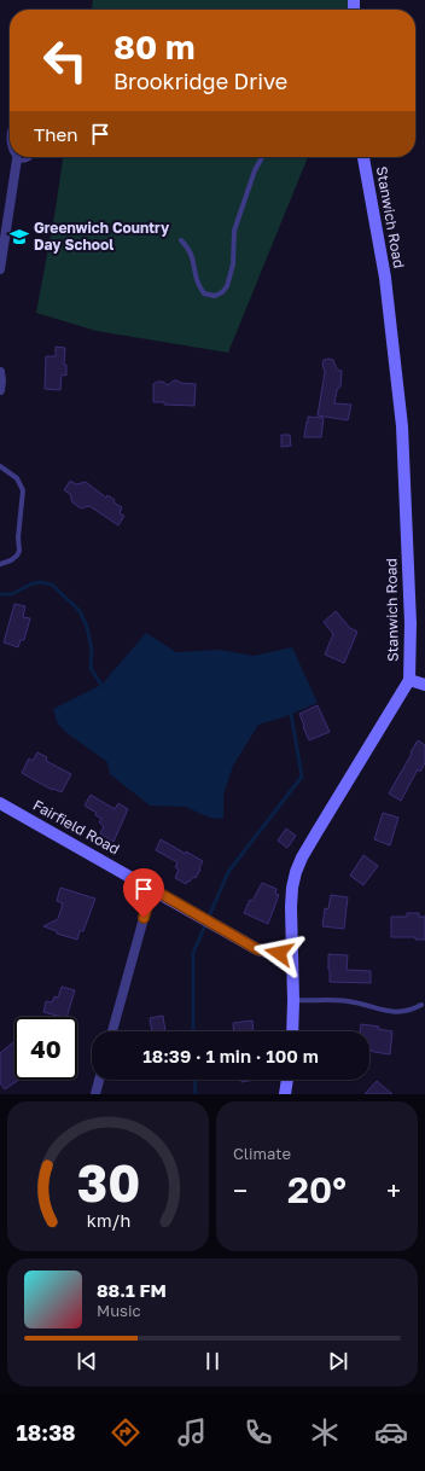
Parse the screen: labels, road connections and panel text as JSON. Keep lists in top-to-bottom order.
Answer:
{
  "streets": {
    "street": ["Stanwich Road", "Fairfield Road"]
  },
  "crossings": [
    ["Stanwich Road", "Fairfield Road"]
  ],
  "places": {
    "school or university": ["Greenwich Country Day School"]
  },
  "page": {
    "turn": ["80 m", "Brookridge Drive"],
    "then": "Then",
    "limit": "40",
    "trip": "18:39 · 1 min · 100 m",
    "tile": "Climate",
    "heat": ["−", "20°", "+"],
    "song": ["88.1 FM", "Music"],
    "tabs": "18:38",
    "gauge": ["30", "km/h"]
  }
}
